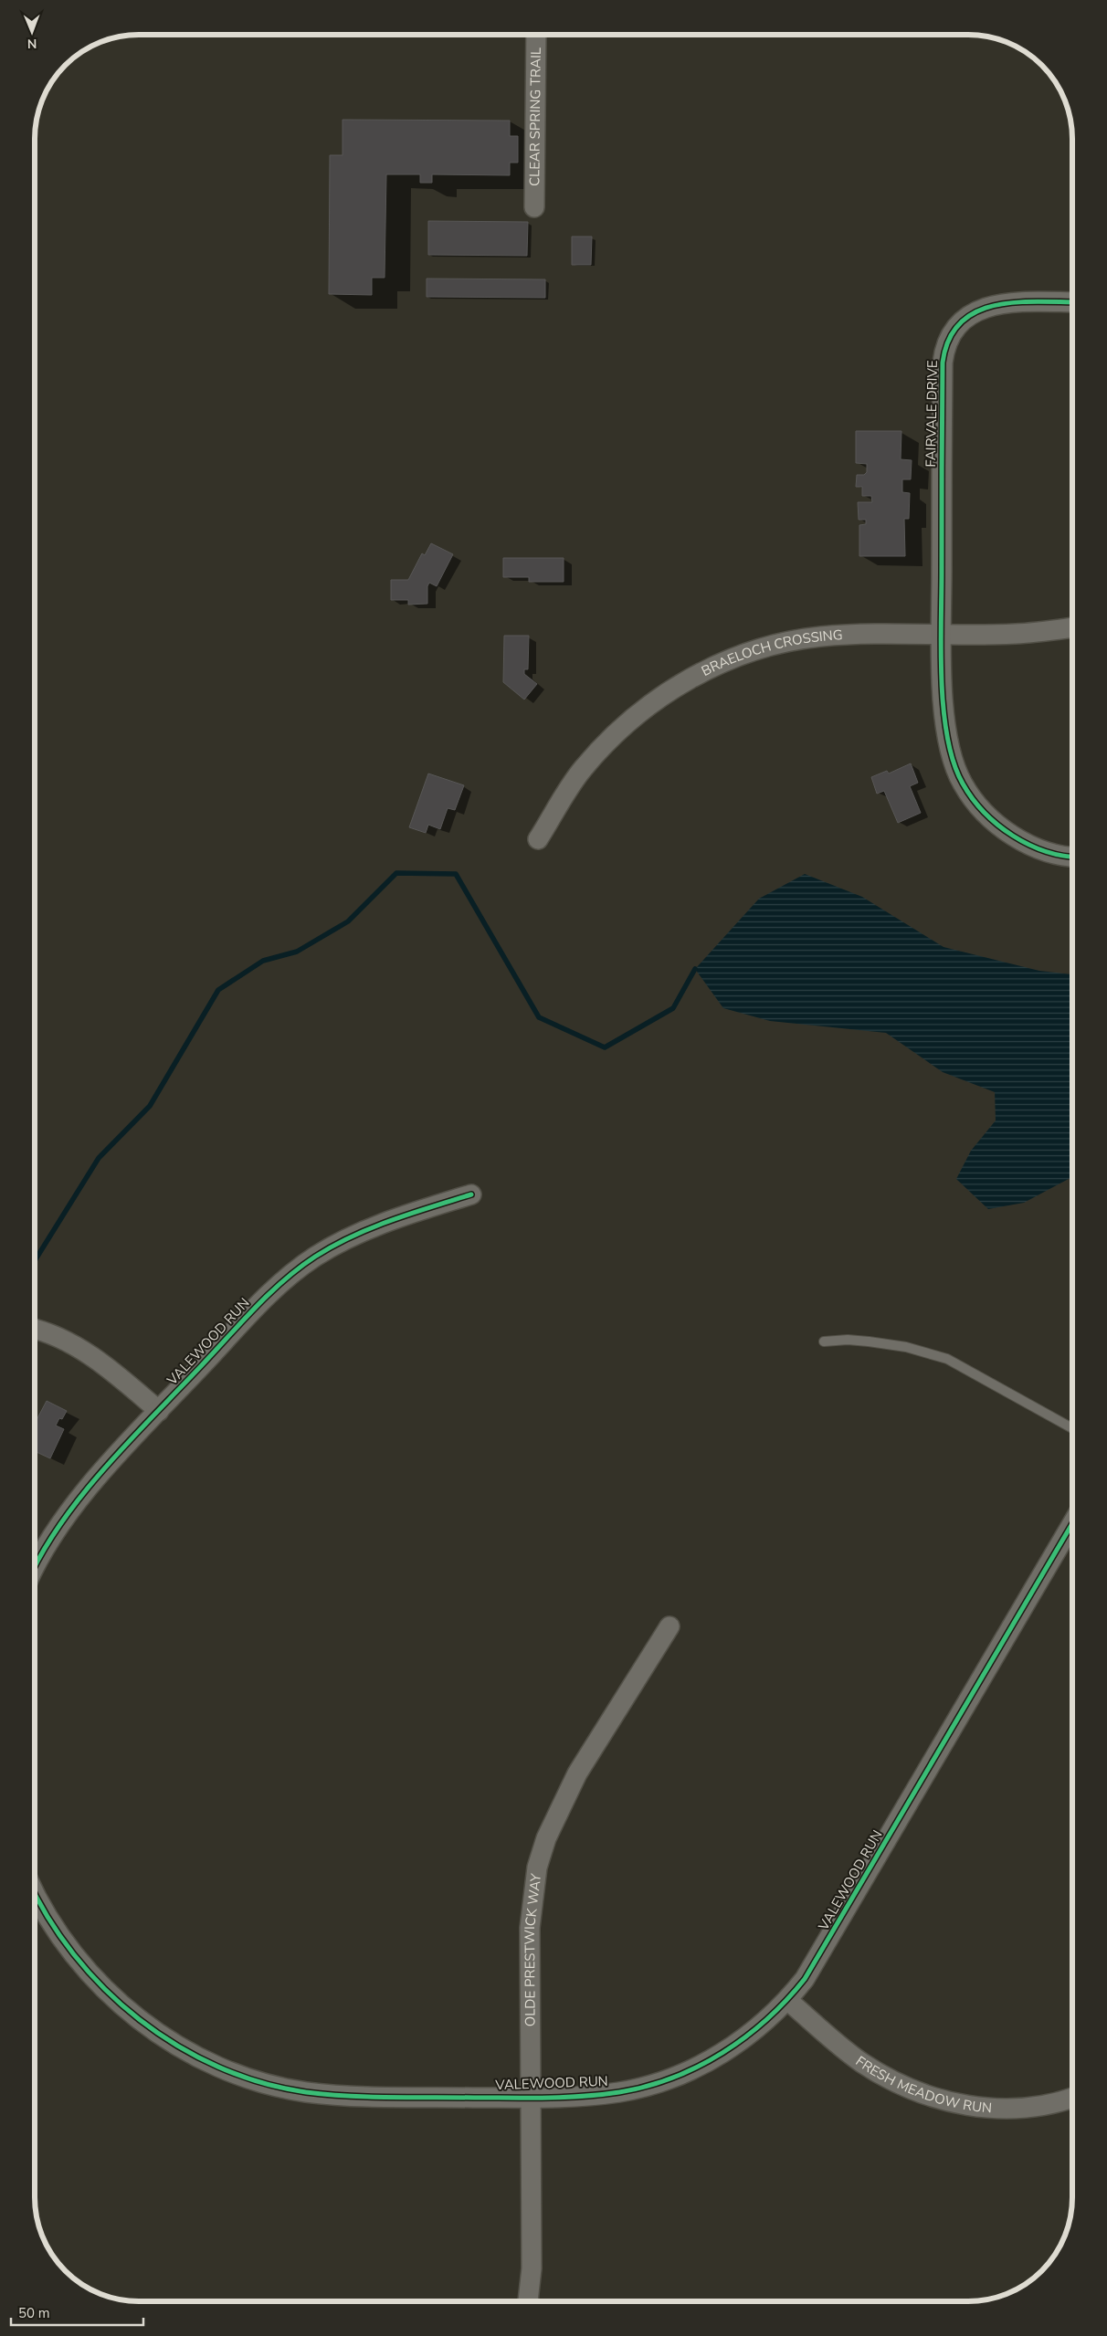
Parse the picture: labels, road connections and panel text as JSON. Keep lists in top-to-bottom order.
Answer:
{
  "streets": {
    "street": [
      "CLEAR SPRING TRAIL",
      "FAIRVALE DRIVE",
      "BRAELOCH CROSSING",
      "VALEWOOD RUN",
      "OLDE PRESTWICK WAY",
      "FRESH MEADOW RUN"
    ]
  },
  "crossings": [
    ["FAIRVALE DRIVE", "BRAELOCH CROSSING"],
    ["VALEWOOD RUN", "OLDE PRESTWICK WAY"],
    ["VALEWOOD RUN", "FRESH MEADOW RUN"]
  ],
  "scale_bar": "50 m",
  "north": "bottom"
}
